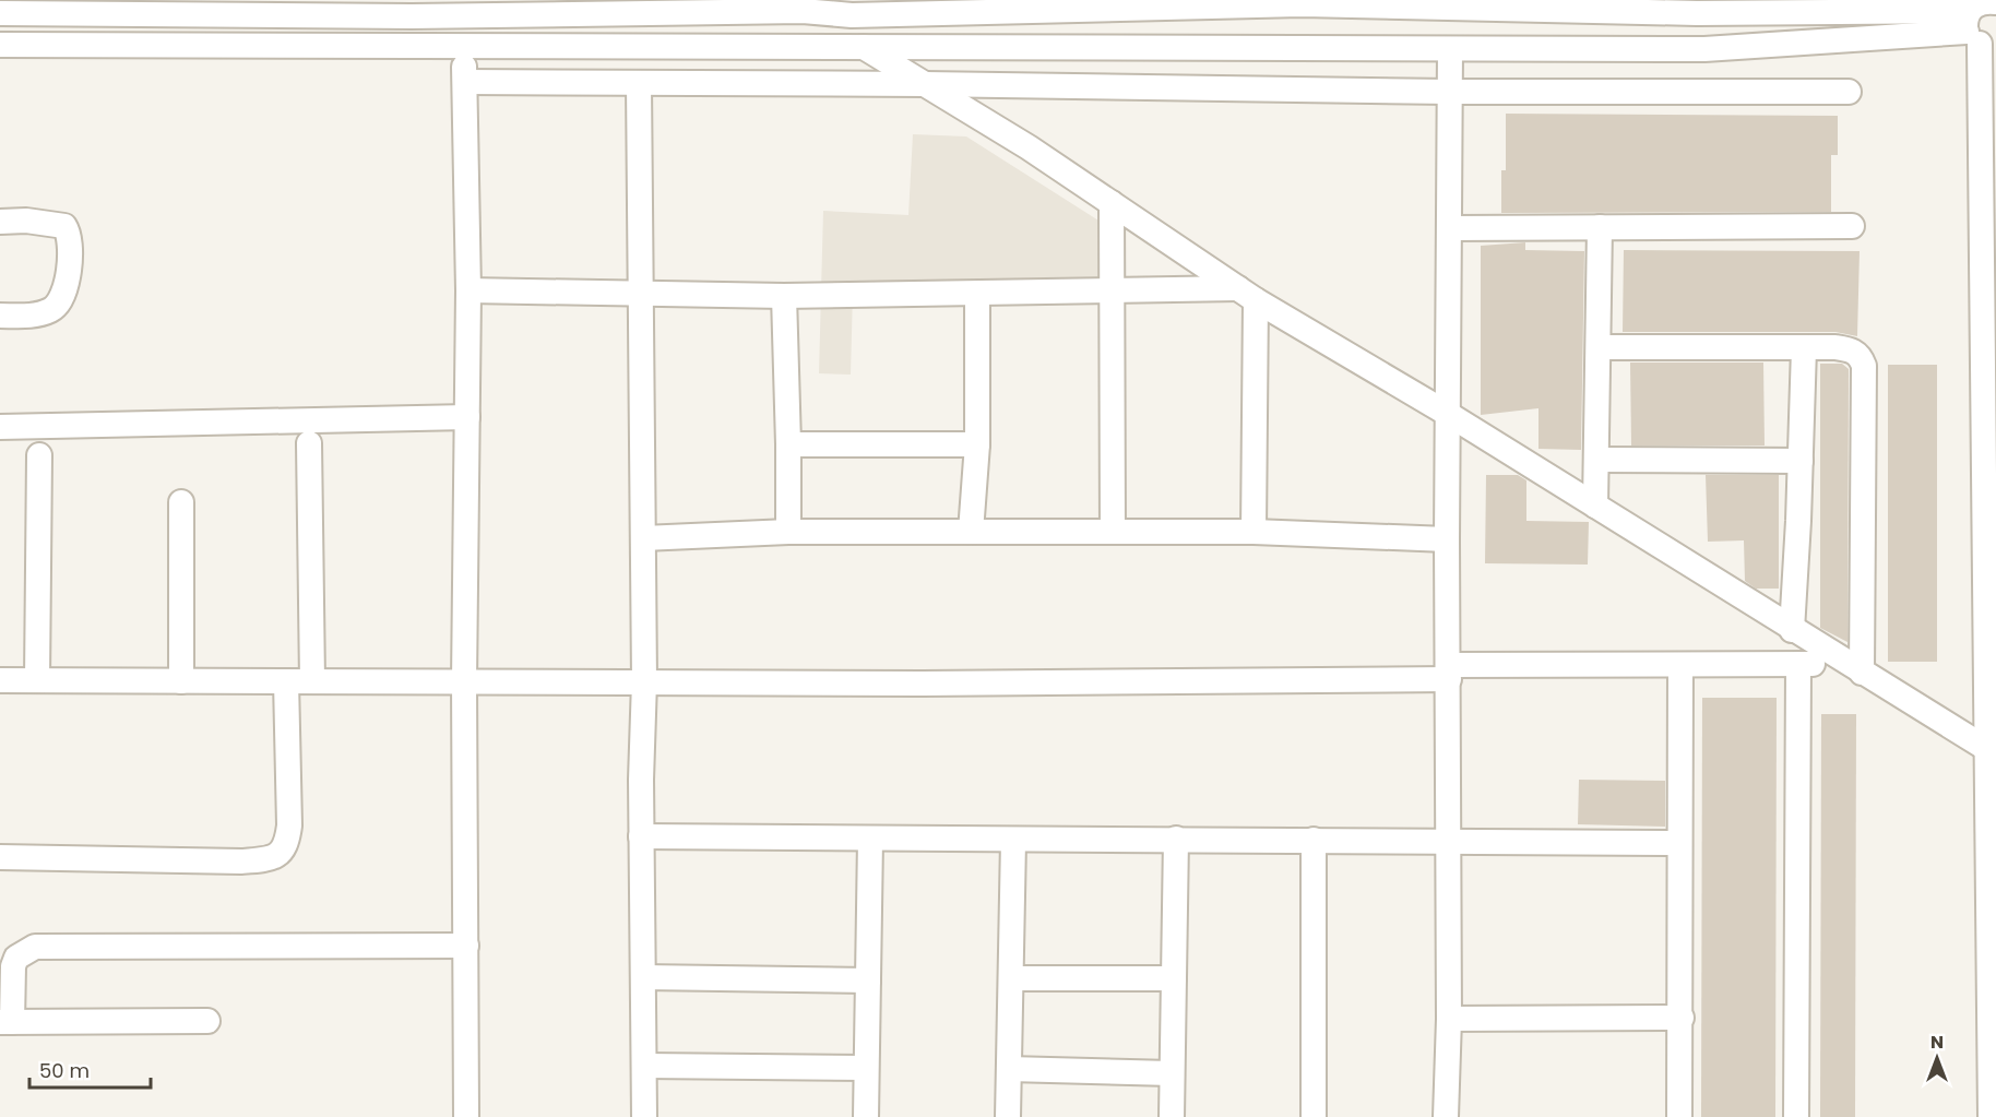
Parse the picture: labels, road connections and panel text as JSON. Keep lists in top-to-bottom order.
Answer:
{
  "scale_bar": "50 m",
  "north": "top"
}
